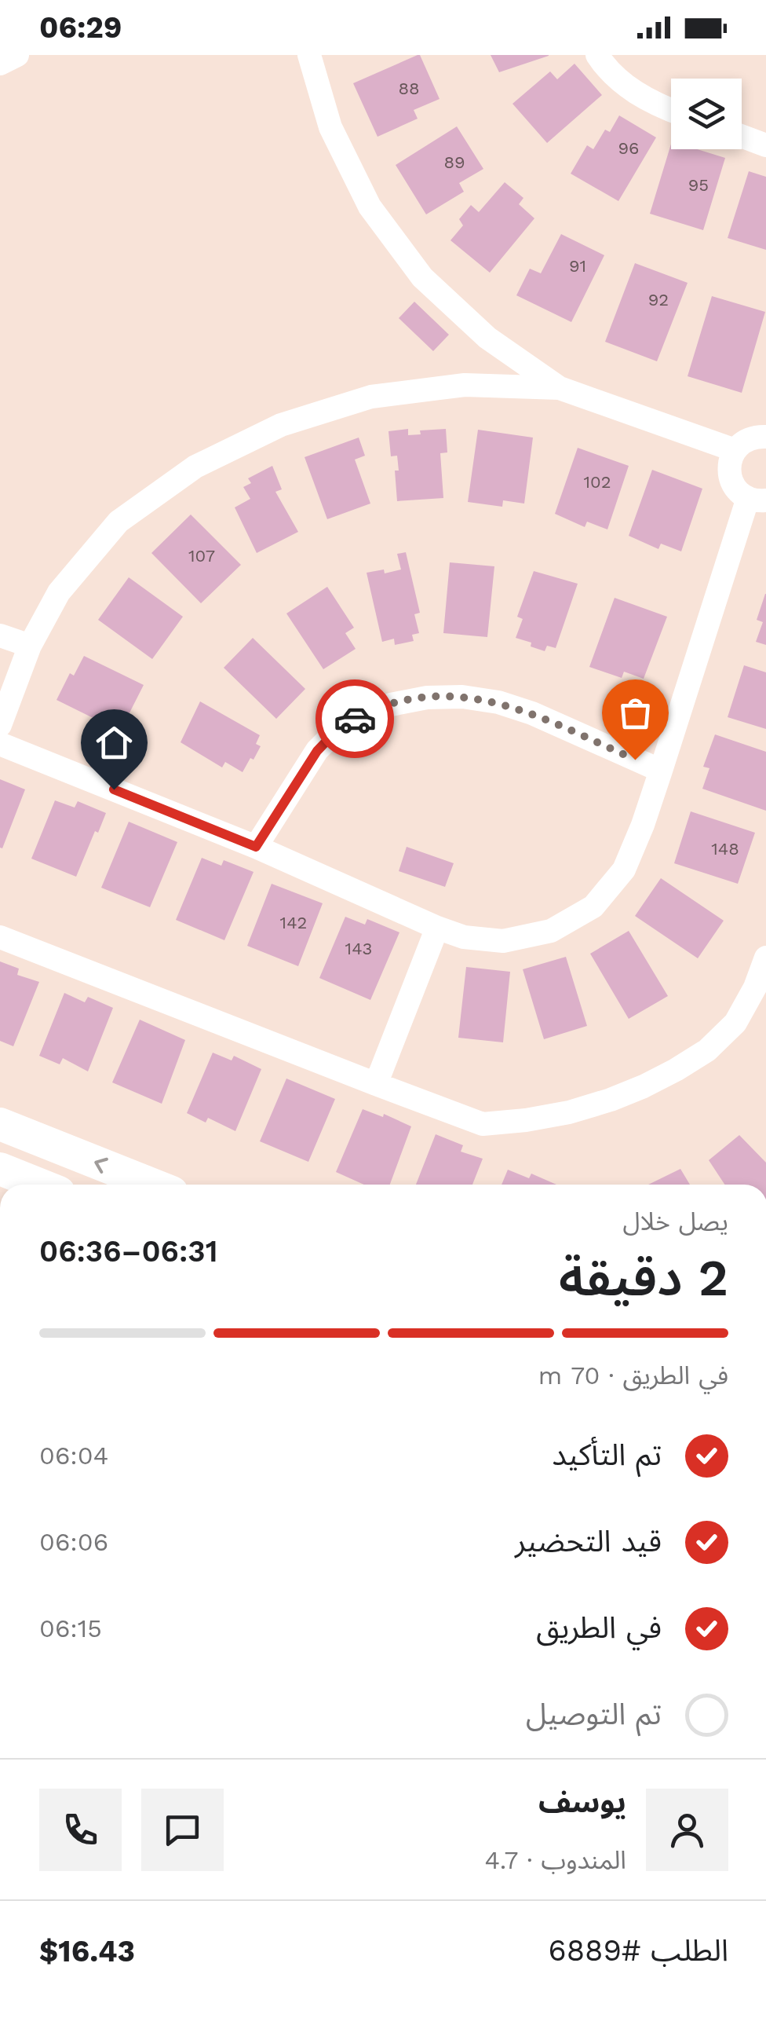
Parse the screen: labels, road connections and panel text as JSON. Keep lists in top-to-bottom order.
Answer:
{
  "house_numbers": [
    "88",
    "96",
    "89",
    "95",
    "91",
    "92",
    "102",
    "107",
    "148",
    "142",
    "143"
  ],
  "page": {
    "status": "06:29",
    "heading": ["2 دقيقة", "يصل خلال", "06:31–06:36"],
    "panel": [
      "يوسف",
      "المندوب · 4.7",
      "الطلب #6889",
      "$16.43"
    ],
    "bar": "في الطريق · 70 m",
    "list": [
      ["تم التأكيد", "06:04"],
      ["قيد التحضير", "06:06"],
      ["في الطريق", "06:15"],
      "تم التوصيل"
    ]
  }
}
